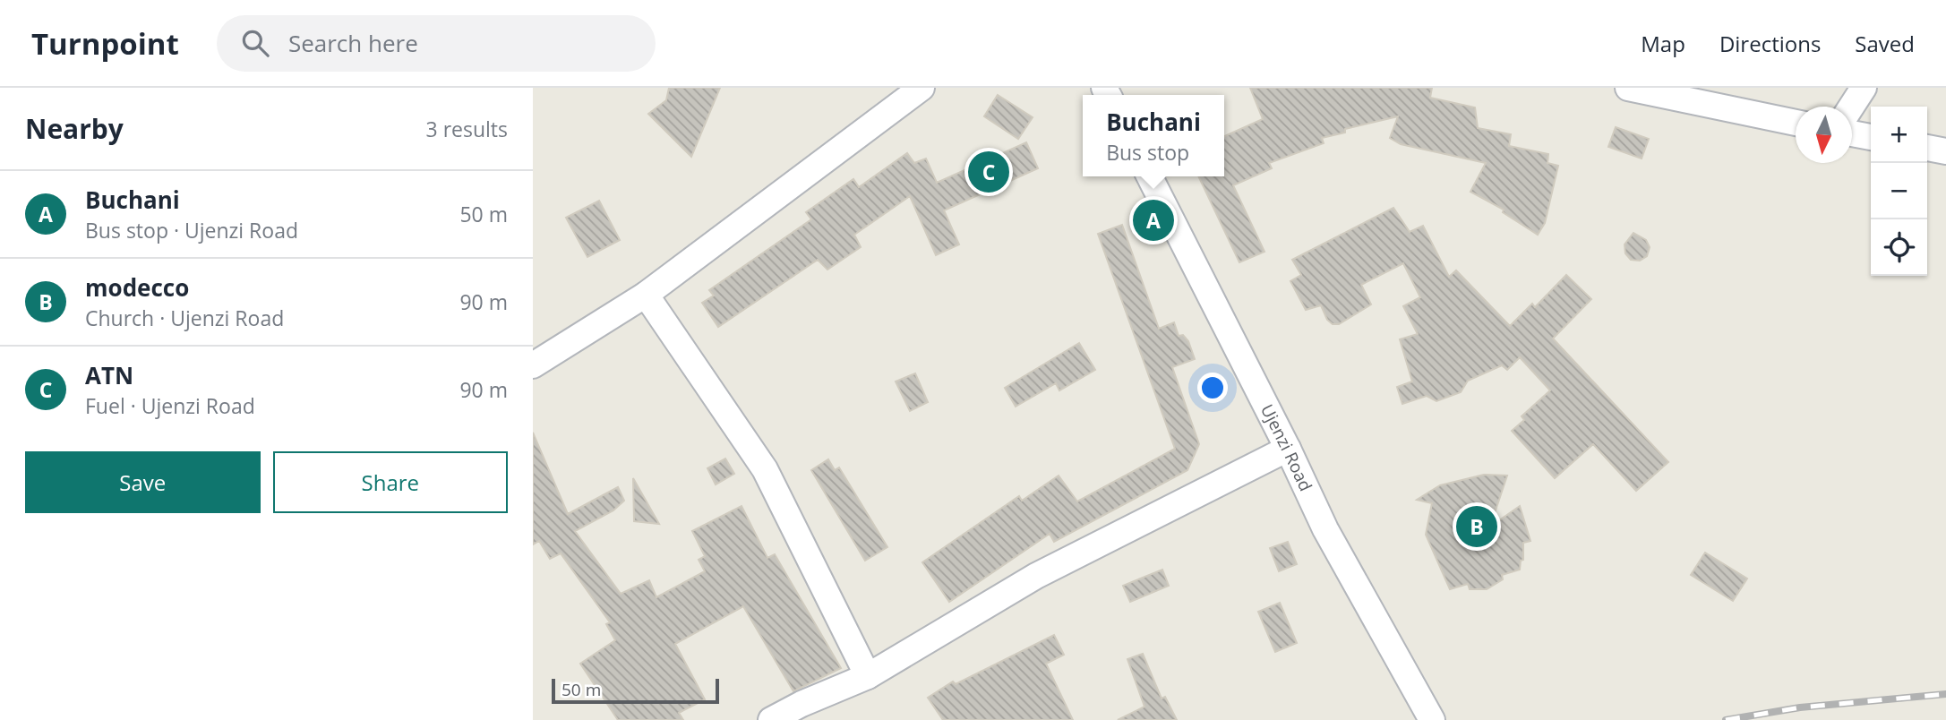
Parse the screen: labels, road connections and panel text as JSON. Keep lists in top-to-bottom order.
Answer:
{
  "streets": {
    "street": ["Ujenzi Road"]
  },
  "scale_bar": "50 m",
  "north": "bottom",
  "page": {
    "header": "Turnpoint",
    "search": "Search here",
    "nav": ["Map", "Directions", "Saved"],
    "heading": ["Nearby", "3 results"],
    "popup": ["Buchani", "Bus stop"],
    "map_buttons": ["+", "−"],
    "pins": ["C", "A", "B"],
    "list": [
      {
        "mark": "A",
        "name": "Buchani",
        "note": "Bus stop · Ujenzi Road",
        "value": "50 m"
      },
      {
        "mark": "B",
        "name": "modecco",
        "note": "Church · Ujenzi Road",
        "value": "90 m"
      },
      {
        "mark": "C",
        "name": "ATN",
        "note": "Fuel · Ujenzi Road",
        "value": "90 m"
      }
    ],
    "buttons": ["Save", "Share"],
    "scale": "50 m"
  }
}
